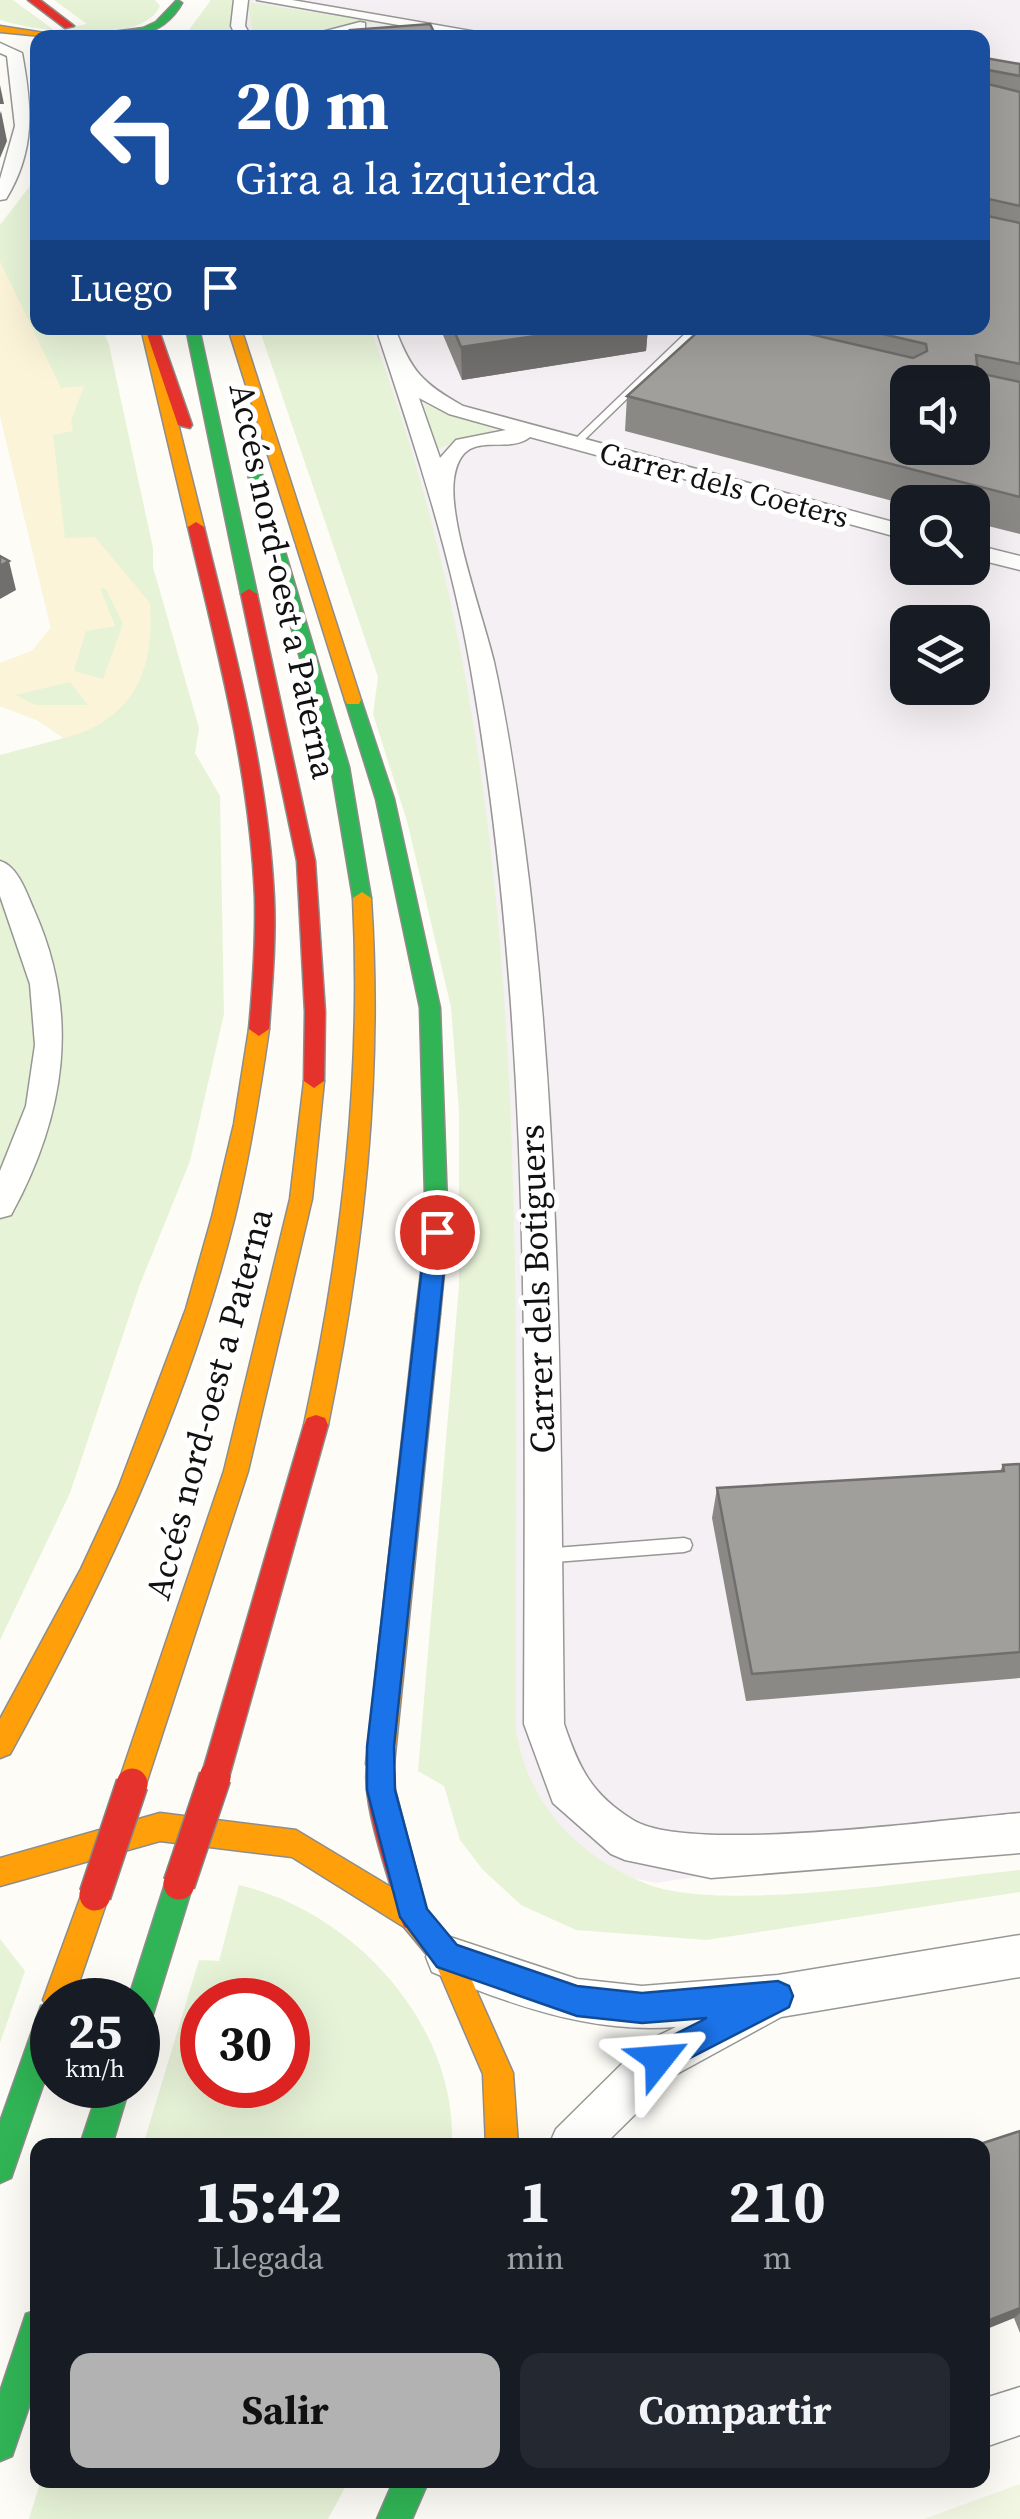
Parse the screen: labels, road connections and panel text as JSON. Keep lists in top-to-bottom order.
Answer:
{
  "streets": {
    "main road": ["Accés nord-oest a Paterna"],
    "street": ["Carrer dels Coeters", "Carrer dels Botiguers"]
  },
  "crossings": [
    ["Carrer dels Coeters", "Carrer dels Botiguers"]
  ],
  "page": {
    "turn": ["20 m", "Gira a la izquierda"],
    "then": "Luego",
    "speed": "25 km/h",
    "limit": "30",
    "eta": [
      "15:42",
      "Llegada",
      "1",
      "min",
      "210",
      "m"
    ],
    "buttons": ["Salir", "Compartir"]
  }
}
